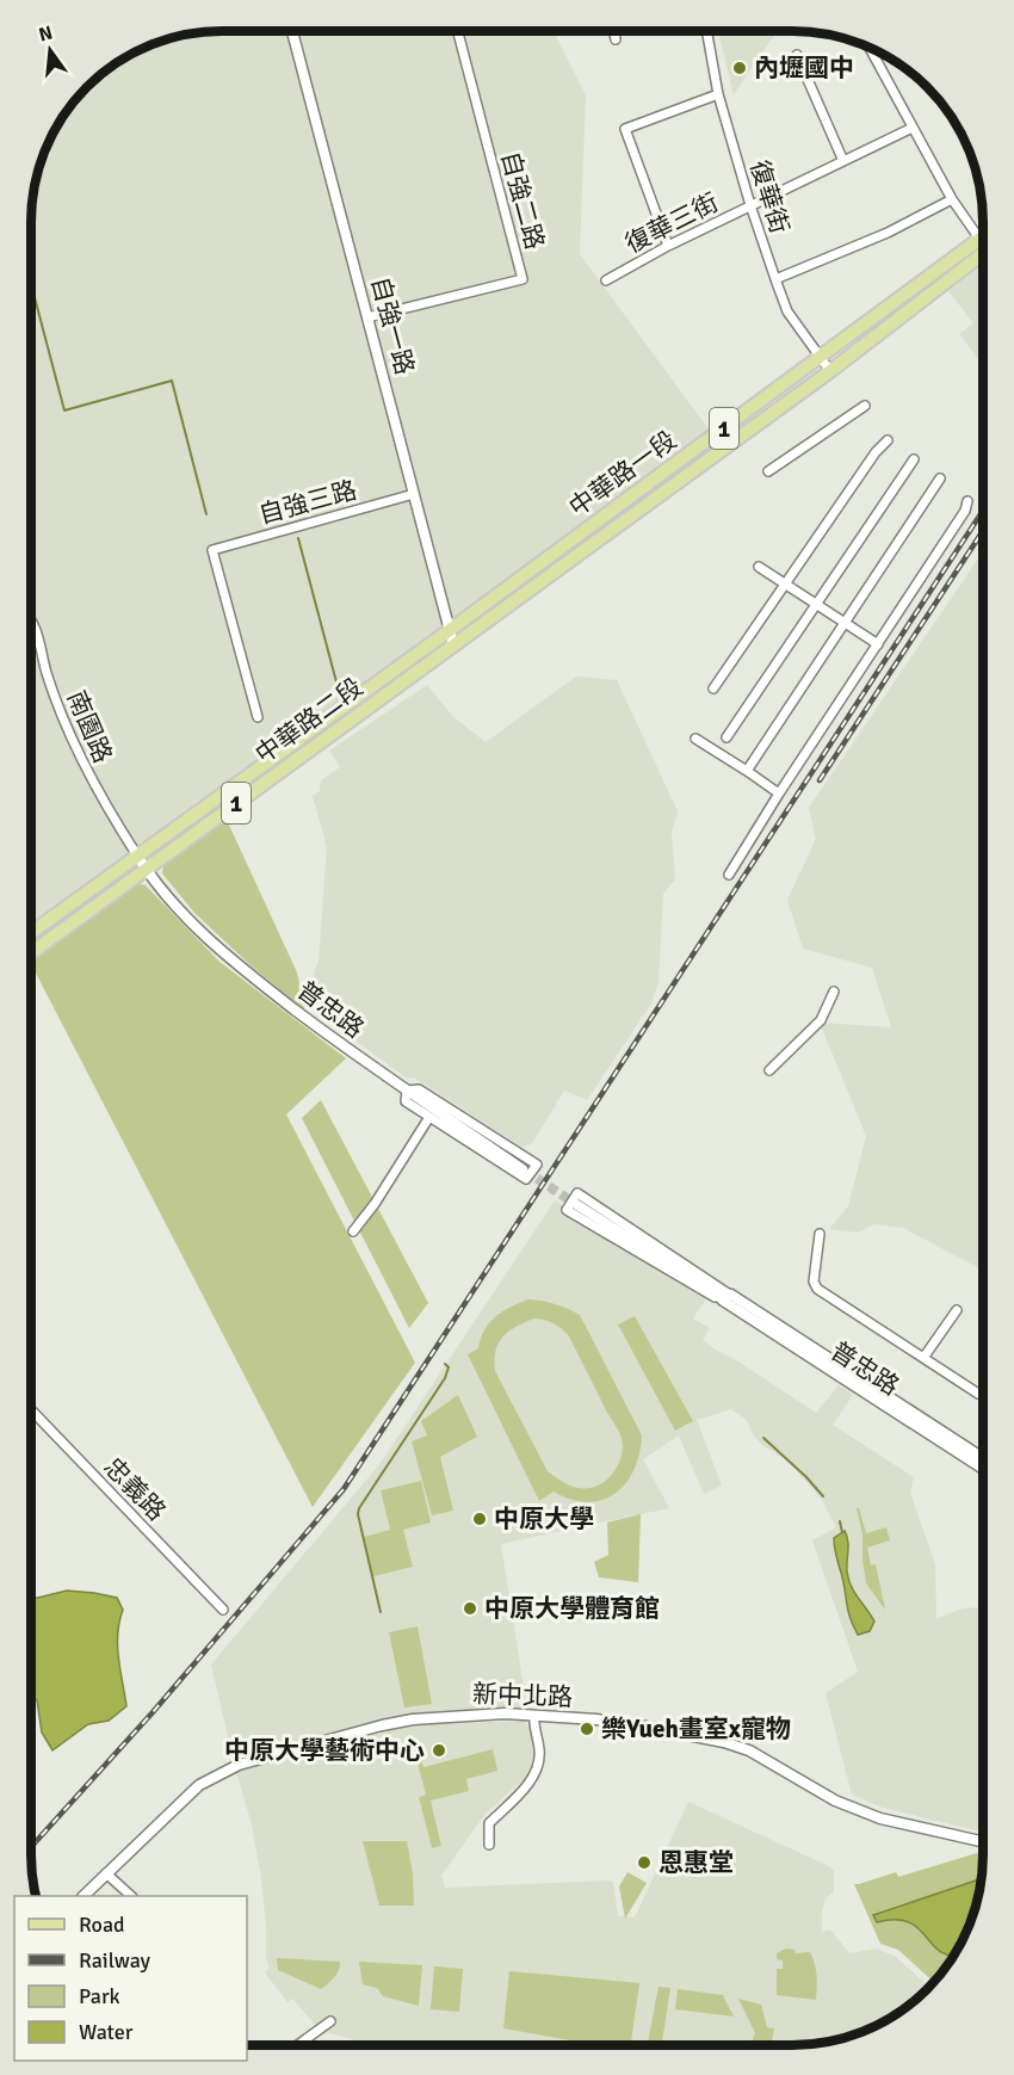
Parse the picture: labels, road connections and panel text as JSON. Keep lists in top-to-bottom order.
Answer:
{
  "streets": {
    "main road": ["1", "中華路一段", "中華路二段"],
    "street": [
      "復華街",
      "自強二路",
      "復華三街",
      "自強一路",
      "自強三路",
      "南園路",
      "普忠路",
      "忠義路",
      "新中北路"
    ]
  },
  "crossings": [
    ["復華街", "復華三街"],
    ["復華街", "中華路一段"],
    ["自強二路", "自強一路"],
    ["自強一路", "中華路一段"],
    ["自強一路", "自強三路"],
    ["自強一路", "中華路二段"],
    ["中華路一段", "中華路二段"],
    ["中華路二段", "南園路"],
    ["中華路二段", "普忠路"],
    ["南園路", "普忠路"]
  ],
  "places": [
    "內壢國中",
    "中原大學",
    "中原大學體育館",
    "樂Yueh畫室x寵物",
    "中原大學藝術中心",
    "恩惠堂"
  ],
  "legend": [
    "Road",
    "Railway",
    "Park",
    "Water"
  ],
  "north": "top"
}
